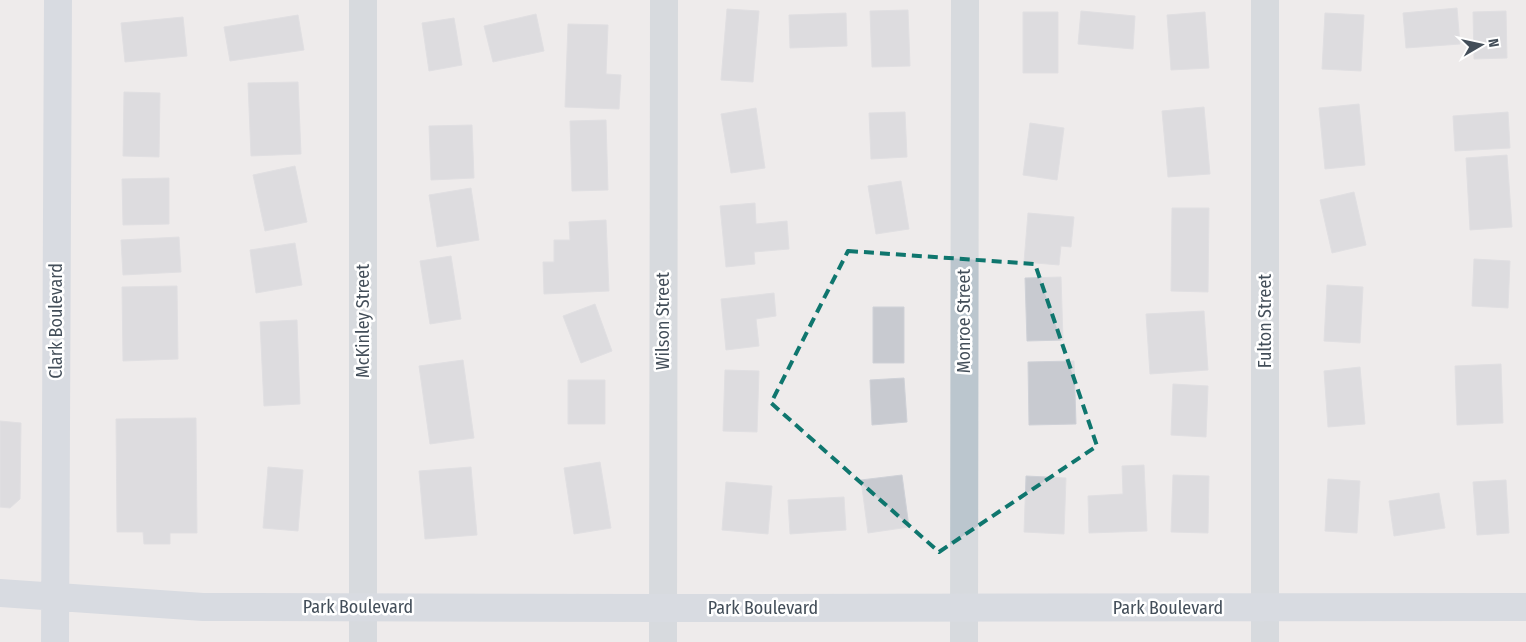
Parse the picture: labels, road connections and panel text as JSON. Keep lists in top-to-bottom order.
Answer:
{
  "streets": {
    "street": [
      "Clark Boulevard",
      "McKinley Street",
      "Wilson Street",
      "Monroe Street",
      "Fulton Street",
      "Park Boulevard"
    ]
  },
  "crossings": [
    ["Clark Boulevard", "Park Boulevard"],
    ["McKinley Street", "Park Boulevard"],
    ["Wilson Street", "Park Boulevard"],
    ["Monroe Street", "Park Boulevard"],
    ["Fulton Street", "Park Boulevard"]
  ],
  "north": "right"
}
